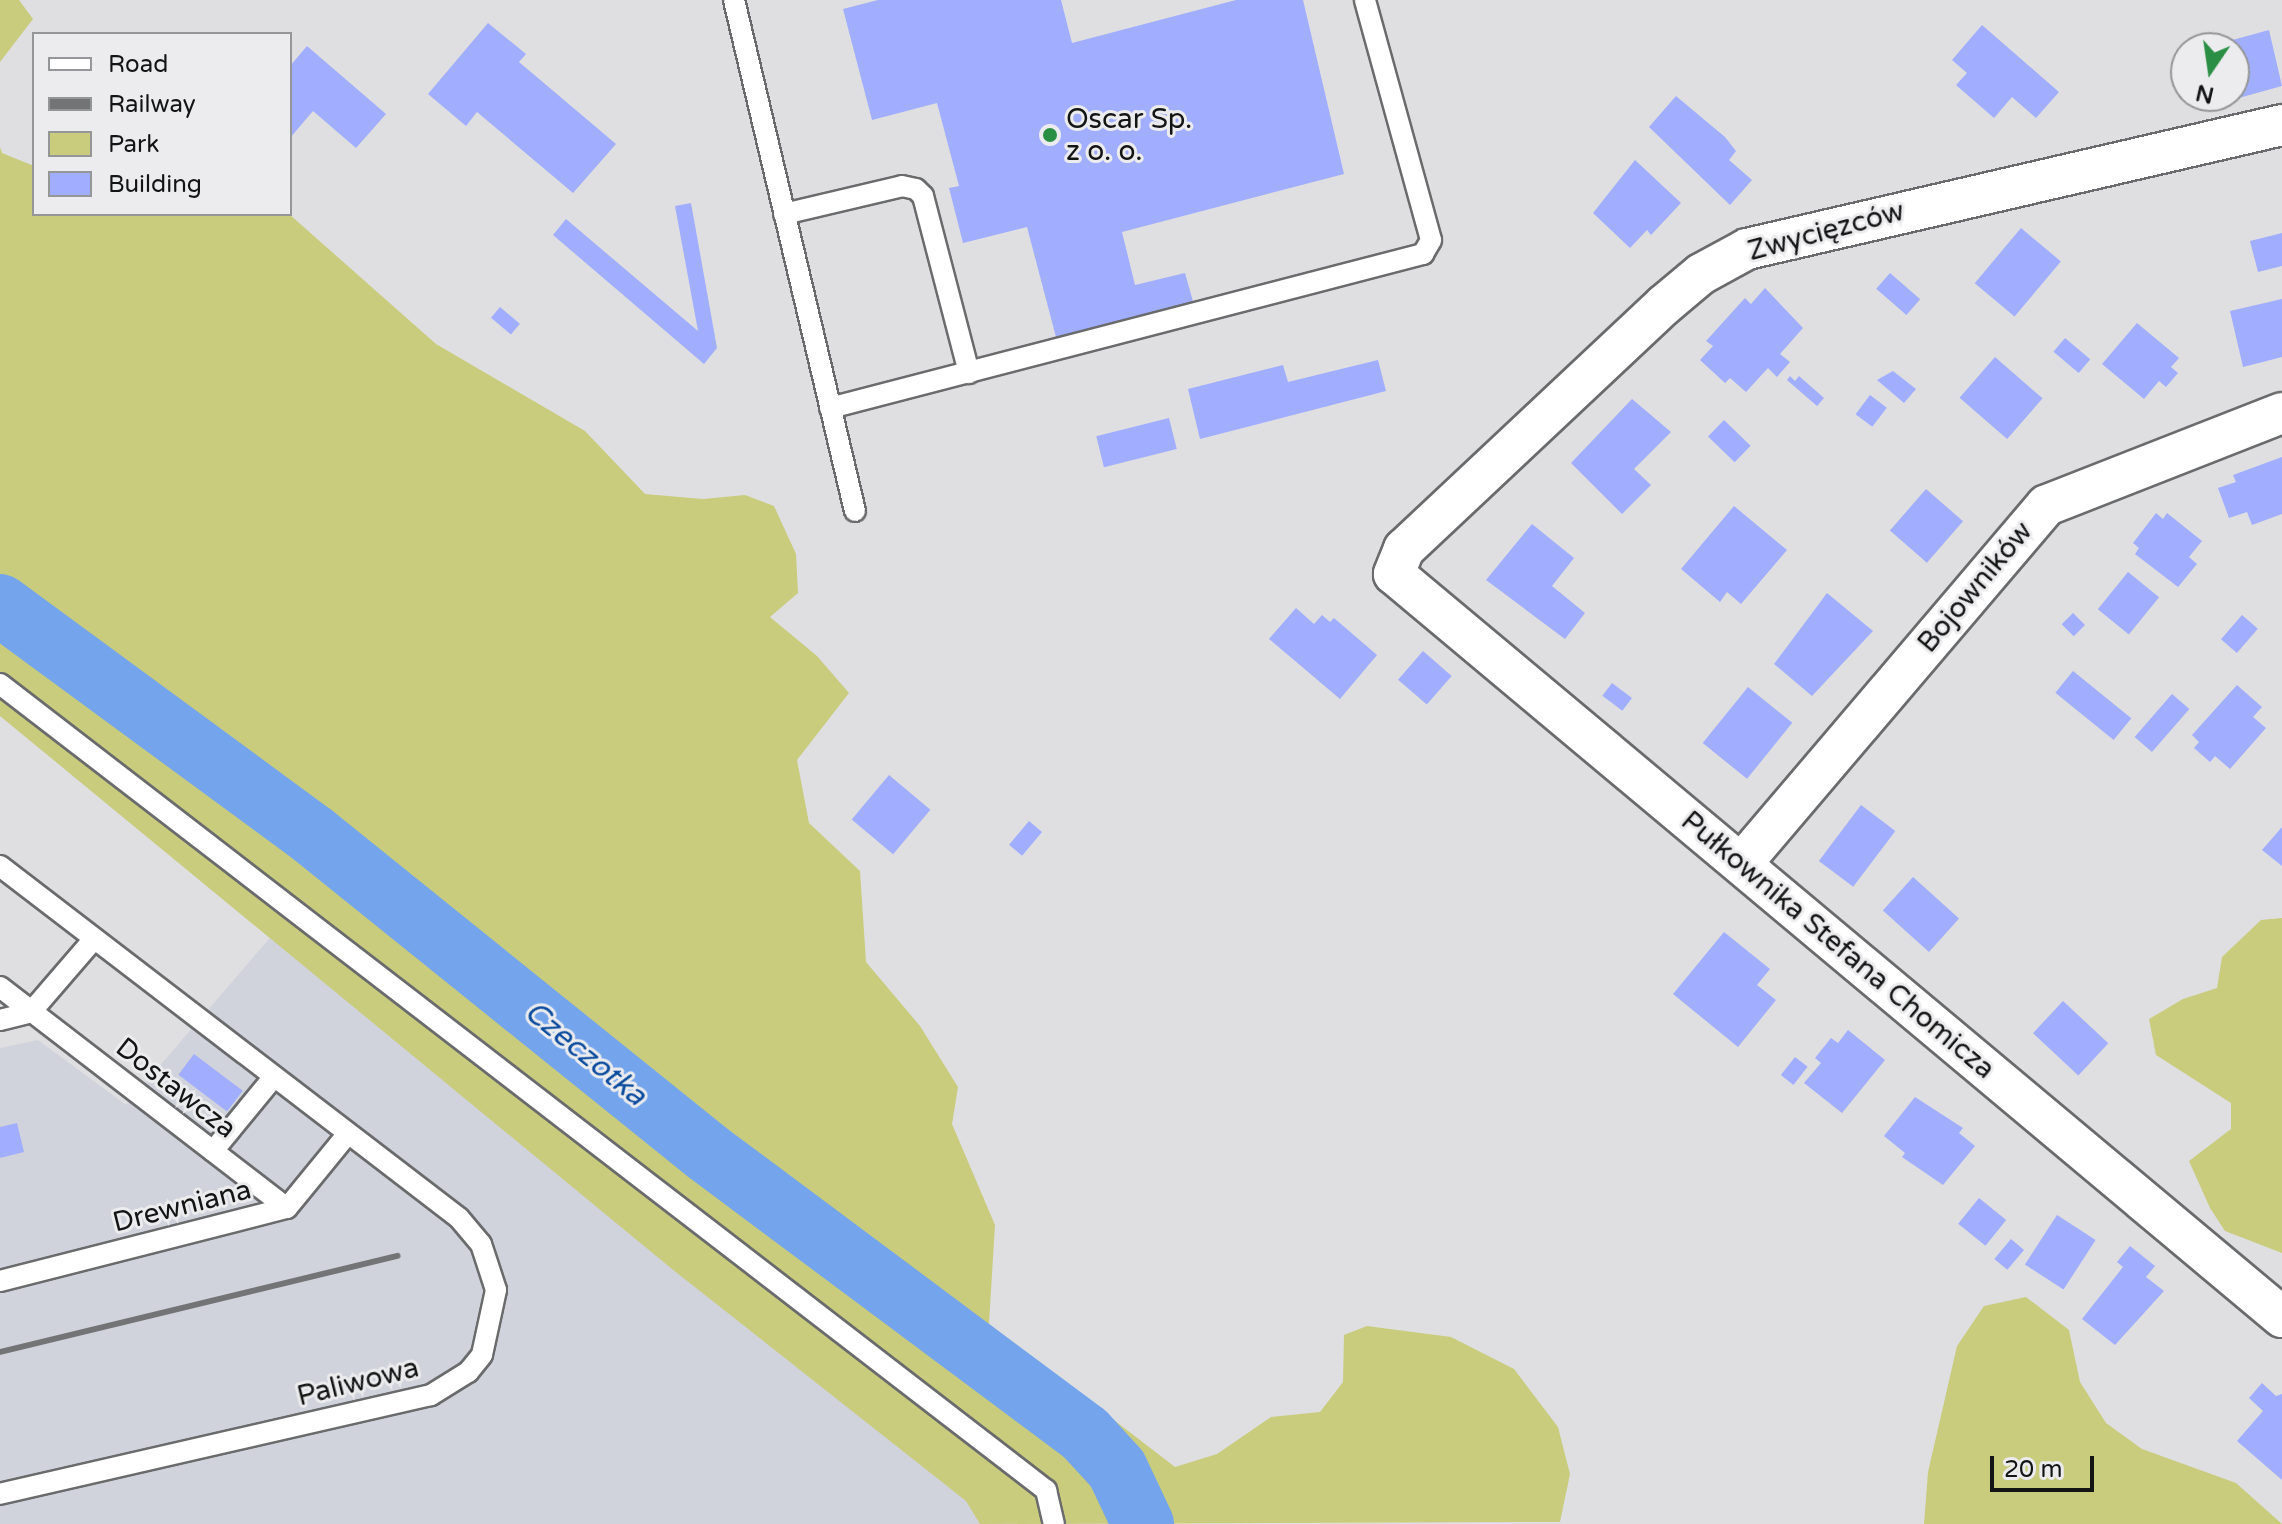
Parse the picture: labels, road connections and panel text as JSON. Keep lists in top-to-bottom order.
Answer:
{
  "streets": {
    "street": ["Zwycięzców", "Bojowników", "Pułkownika Stefana Chomicza"],
    "lane": ["Dostawcza", "Drewniana", "Paliwowa"]
  },
  "crossings": [
    ["Zwycięzców", "Pułkownika Stefana Chomicza"],
    ["Bojowników", "Pułkownika Stefana Chomicza"],
    ["Dostawcza", "Drewniana"],
    ["Drewniana", "Paliwowa"]
  ],
  "water": ["Czeczotka"],
  "places": ["Oscar Sp. z o. o."],
  "legend": [
    "Road",
    "Railway",
    "Park",
    "Building"
  ],
  "scale_bar": "20 m",
  "north": "bottom"
}
